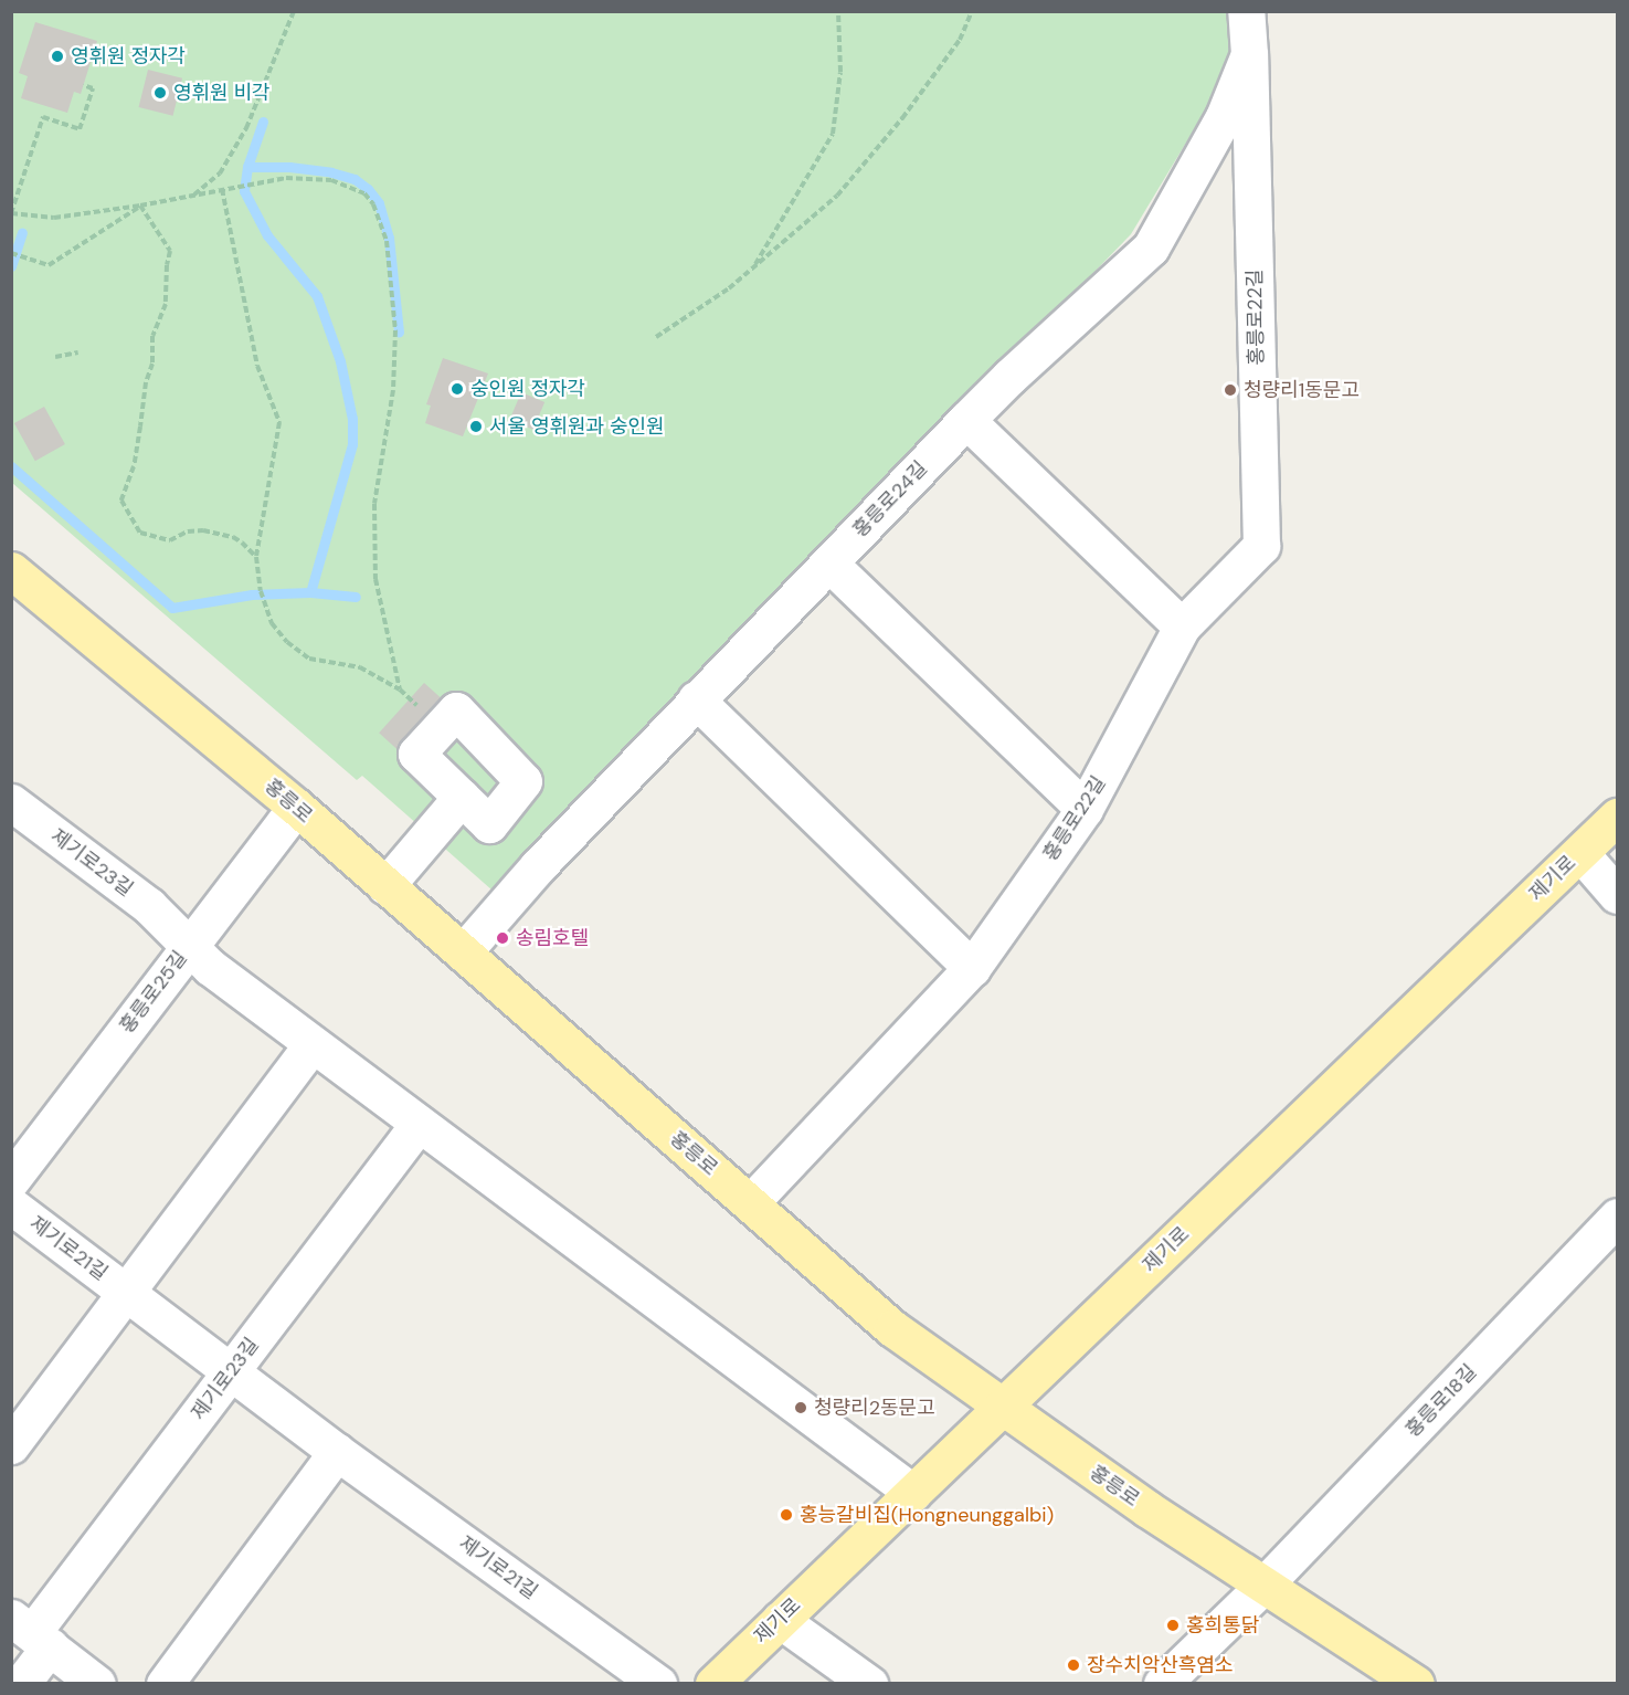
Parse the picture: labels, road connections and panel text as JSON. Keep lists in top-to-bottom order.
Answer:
{
  "streets": {
    "main road": ["홍릉로", "제기로"],
    "street": [
      "홍릉로22길",
      "홍릉로24길",
      "제기로23길",
      "홍릉로25길",
      "제기로21길",
      "홍릉로18길"
    ]
  },
  "crossings": [
    ["홍릉로22길", "홍릉로24길"],
    ["홍릉로22길", "홍릉로"],
    ["홍릉로24길", "홍릉로"],
    ["홍릉로", "제기로"],
    ["홍릉로", "홍릉로25길"],
    ["홍릉로", "홍릉로18길"],
    ["제기로23길", "제기로"],
    ["제기로23길", "홍릉로25길"],
    ["제기로23길", "제기로21길"]
  ],
  "places": [
    "영휘원 정자각",
    "영휘원 비각",
    "숭인원 정자각",
    "청량리1동문고",
    "서울 영휘원과 숭인원",
    "송림호텔",
    "청량리2동문고",
    "홍능갈비집(Hongneunggalbi)",
    "홍희통닭",
    "장수치악산흑염소"
  ]
}
